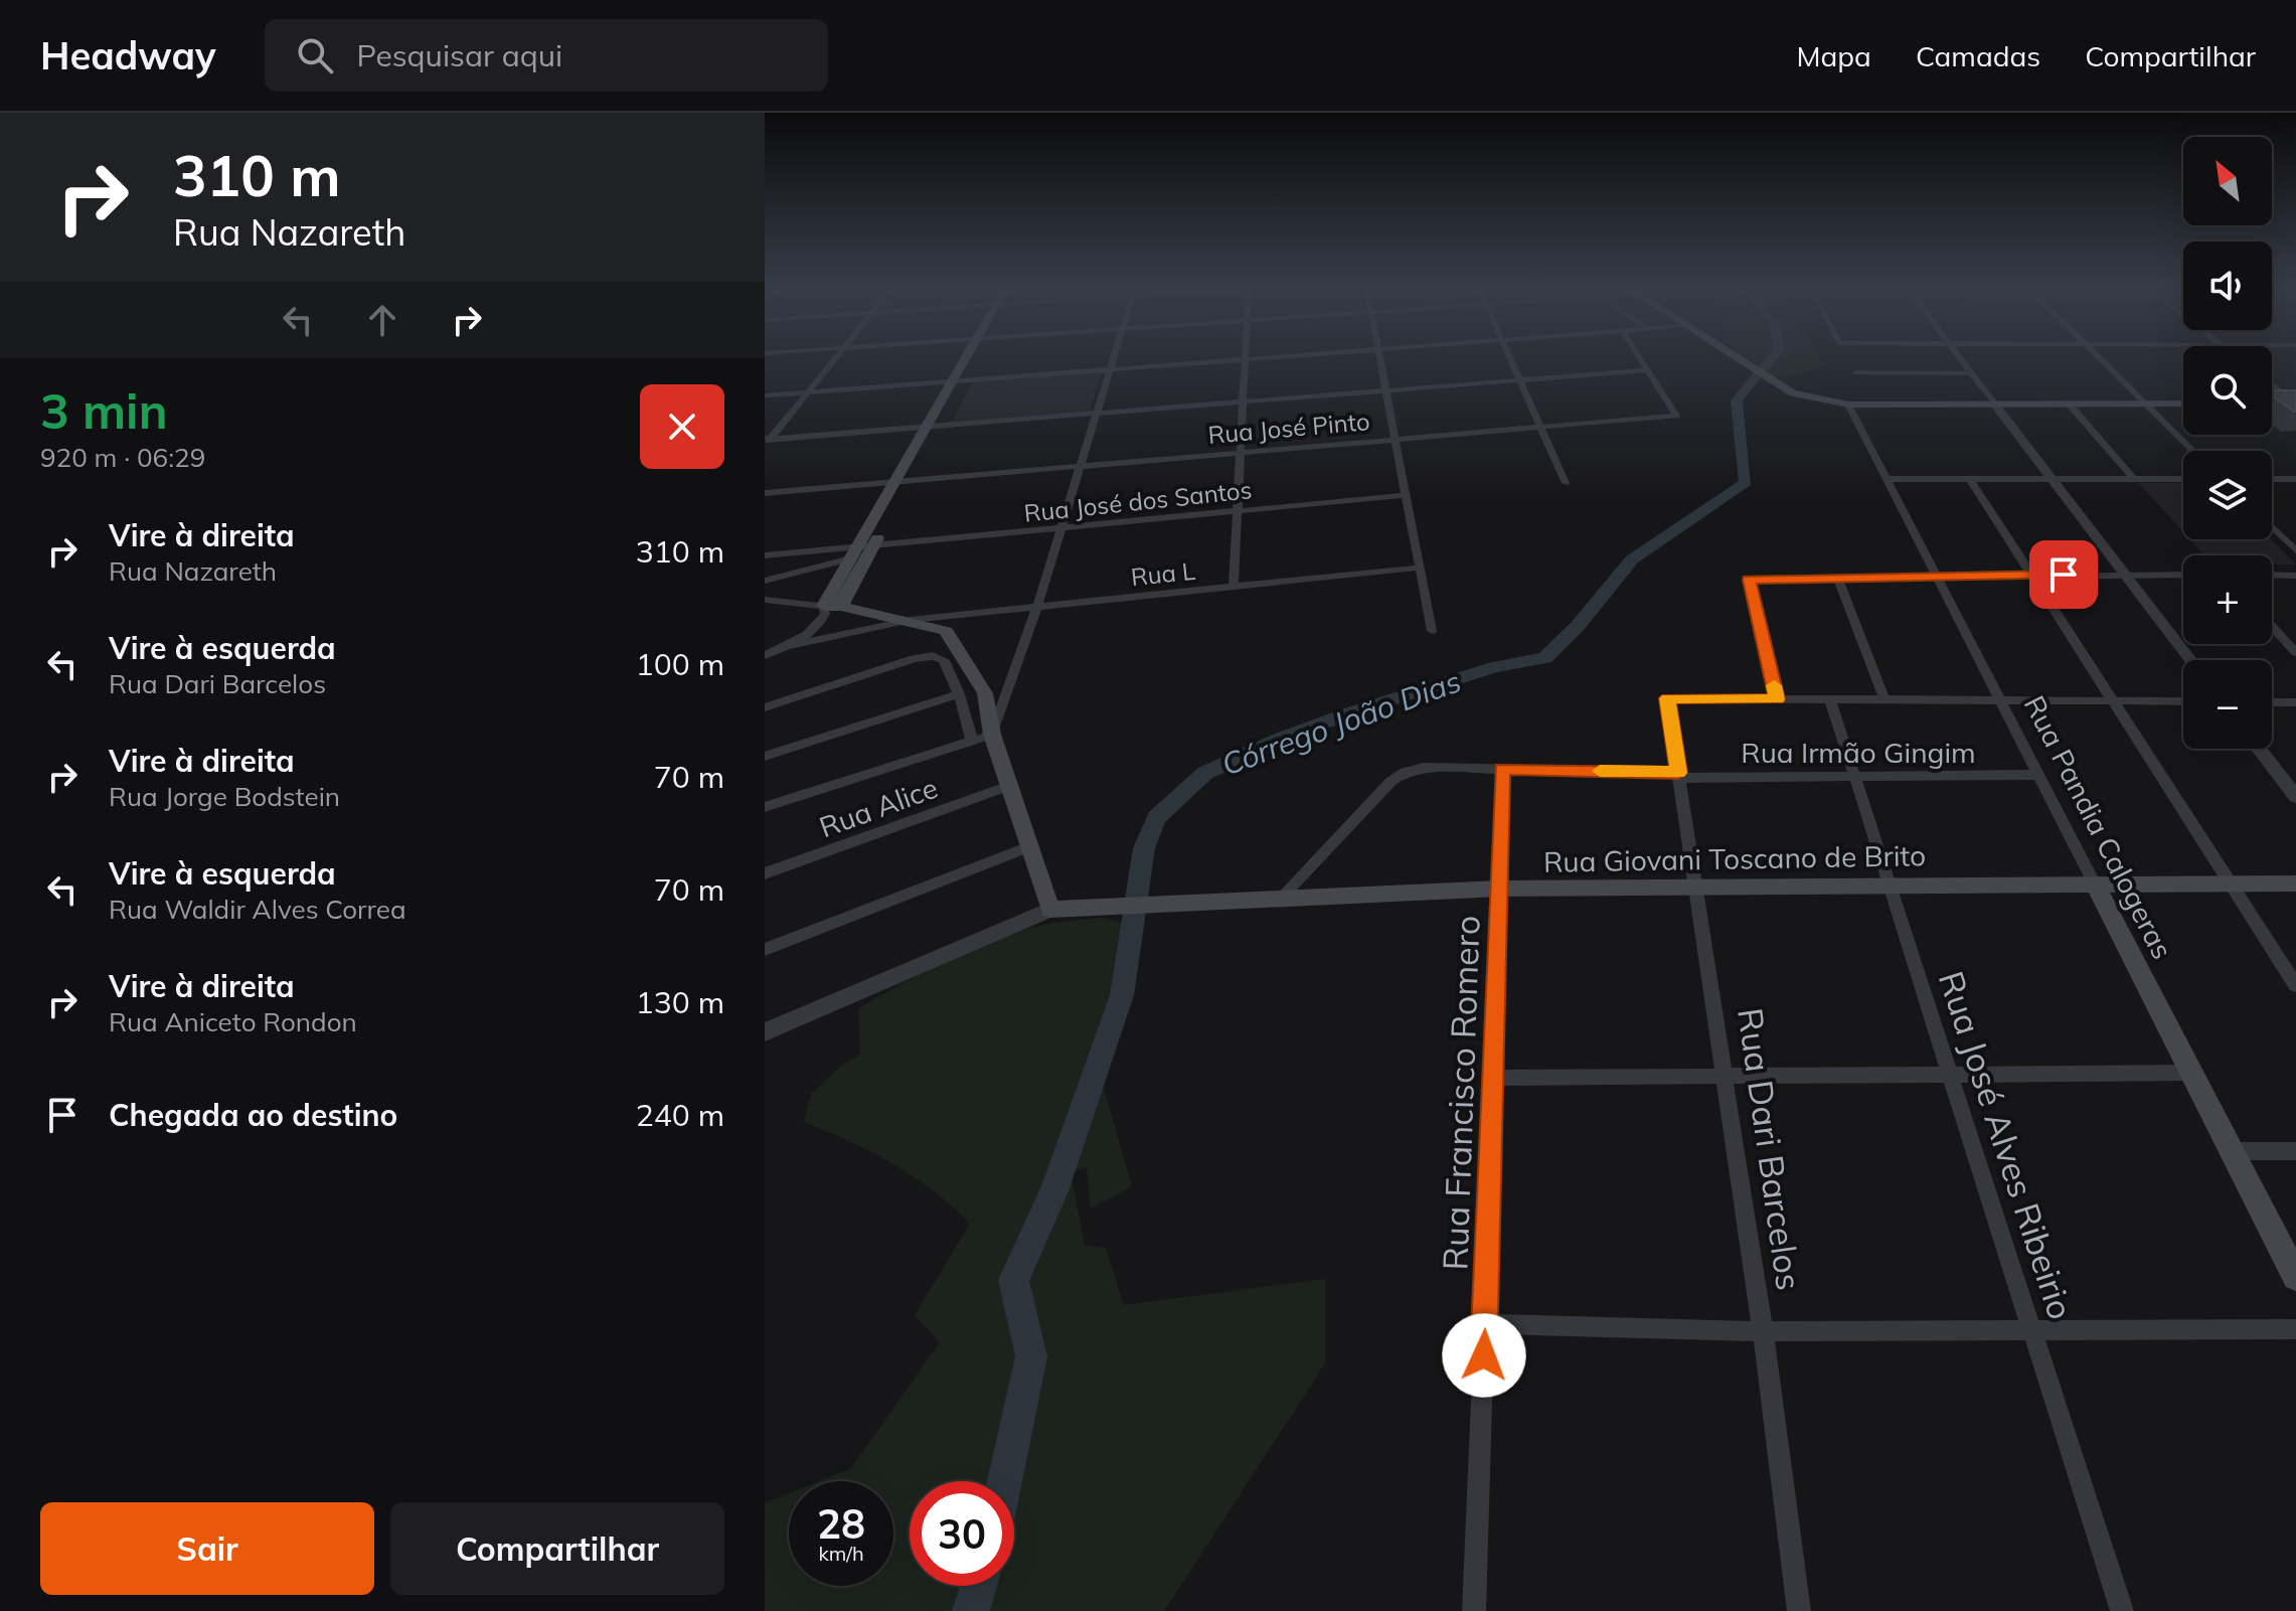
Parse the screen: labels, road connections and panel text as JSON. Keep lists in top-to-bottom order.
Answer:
{
  "streets": {
    "main road": ["Rua Pandia Calogeras", "Rua Giovani Toscano de Brito"],
    "street": [
      "Rua José Pinto",
      "Rua José dos Santos",
      "Rua L",
      "Rua Irmão Gingim",
      "Rua Alice",
      "Rua Francisco Romero",
      "Rua José Alves Ribeirio",
      "Rua Dari Barcelos"
    ]
  },
  "crossings": [
    ["Rua Irmão Gingim", "Rua Pandia Calogeras"],
    ["Rua Irmão Gingim", "Rua Giovani Toscano de Brito"],
    ["Rua Irmão Gingim", "Rua Francisco Romero"],
    ["Rua Irmão Gingim", "Rua José Alves Ribeirio"],
    ["Rua Irmão Gingim", "Rua Dari Barcelos"],
    ["Rua Pandia Calogeras", "Rua Giovani Toscano de Brito"],
    ["Rua Giovani Toscano de Brito", "Rua Francisco Romero"],
    ["Rua Giovani Toscano de Brito", "Rua José Alves Ribeirio"],
    ["Rua Giovani Toscano de Brito", "Rua Dari Barcelos"]
  ],
  "water": ["Córrego João Dias"],
  "north": "top left",
  "page": {
    "header": "Headway",
    "search": "Pesquisar aqui",
    "nav": ["Mapa", "Camadas", "Compartilhar"],
    "turn": ["310 m", "Rua Nazareth"],
    "map_buttons": ["+", "−"],
    "heading": ["3 min", "920 m · 06:29"],
    "list": [
      {
        "name": "Vire à direita",
        "note": "Rua Nazareth",
        "value": "310 m"
      },
      {
        "name": "Vire à esquerda",
        "note": "Rua Dari Barcelos",
        "value": "100 m"
      },
      {
        "name": "Vire à direita",
        "note": "Rua Jorge Bodstein",
        "value": "70 m"
      },
      {
        "name": "Vire à esquerda",
        "note": "Rua Waldir Alves Correa",
        "value": "70 m"
      },
      {
        "name": "Vire à direita",
        "note": "Rua Aniceto Rondon",
        "value": "130 m"
      },
      {
        "name": "Chegada ao destino",
        "value": "240 m"
      }
    ],
    "speed": "28 km/h",
    "limit": "30",
    "buttons": ["Sair", "Compartilhar"]
  }
}
